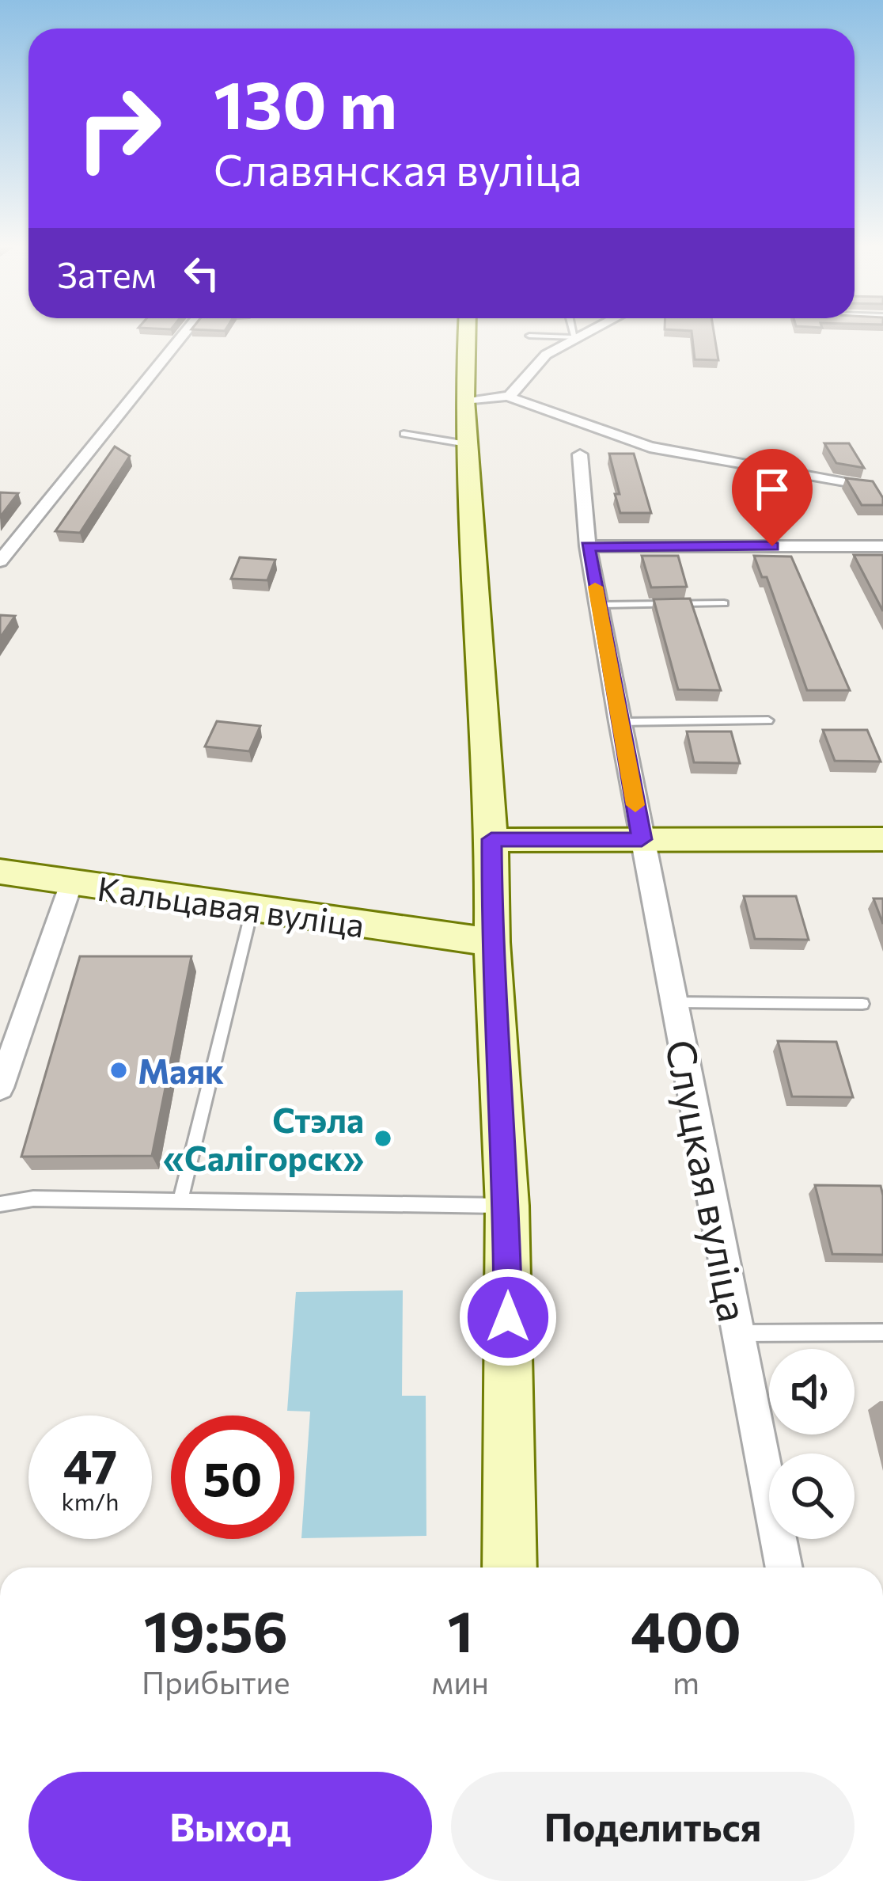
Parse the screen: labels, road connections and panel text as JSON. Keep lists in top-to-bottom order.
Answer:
{
  "streets": {
    "main road": ["Кальцавая вуліца"],
    "street": ["Слуцкая вуліца"]
  },
  "places": ["Маяк", "Стэла «Салігорск»"],
  "page": {
    "turn": ["130 m", "Славянская вуліца"],
    "then": "Затем",
    "speed": "47 km/h",
    "limit": "50",
    "eta": [
      "19:56",
      "Прибытие",
      "1",
      "мин",
      "400",
      "m"
    ],
    "buttons": ["Выход", "Поделиться"]
  }
}
